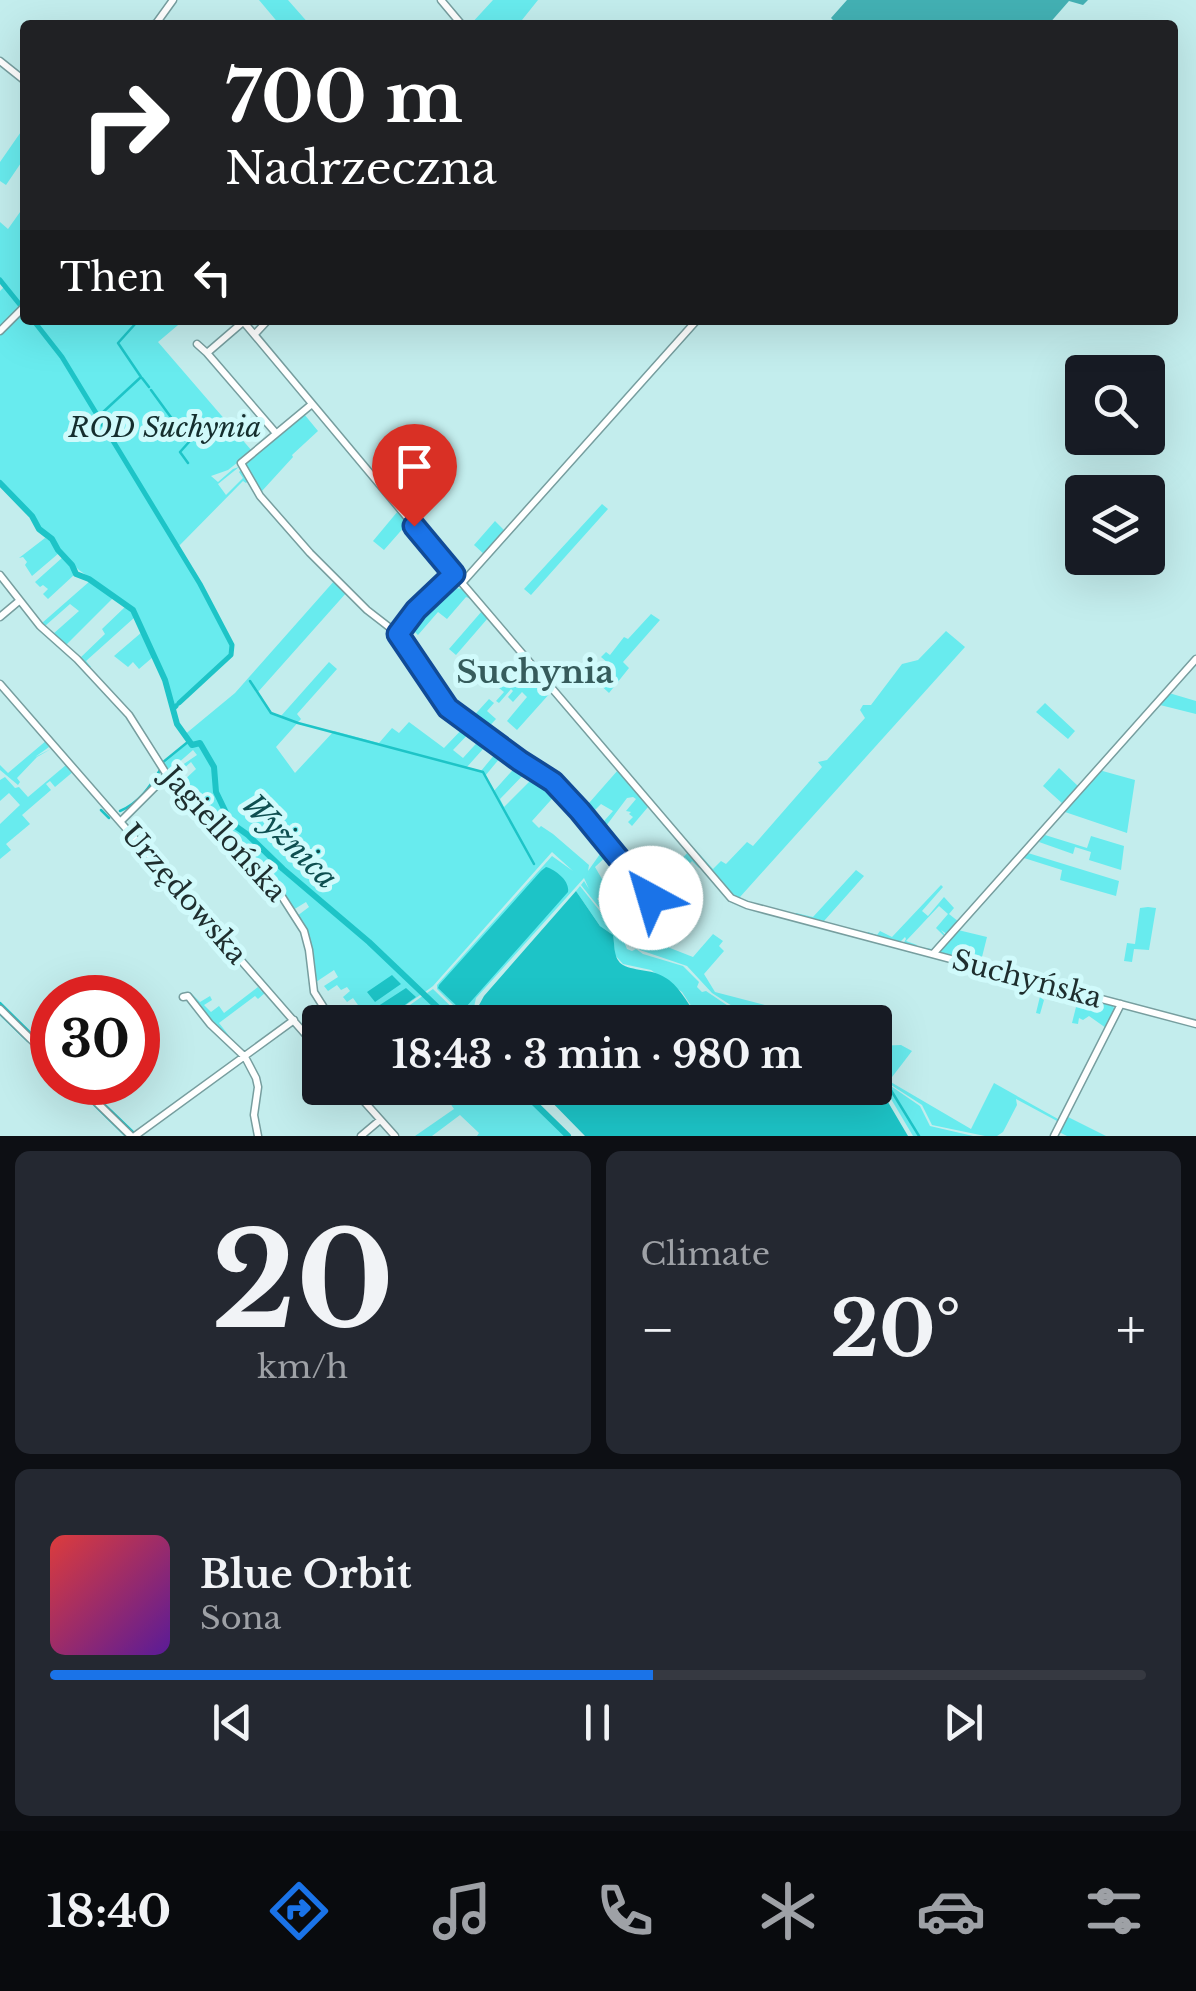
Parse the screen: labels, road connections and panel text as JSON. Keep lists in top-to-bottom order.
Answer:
{
  "streets": {
    "street": ["Jagiellońska", "Urzędowska", "Suchyńska"]
  },
  "districts": ["Suchynia"],
  "water": ["Wyżnica"],
  "parks": ["ROD Suchynia"],
  "page": {
    "turn": ["700 m", "Nadrzeczna"],
    "then": "Then",
    "limit": "30",
    "trip": "18:43 · 3 min · 980 m",
    "tile": [
      ["20", "km/h"],
      "Climate"
    ],
    "heat": ["−", "20°", "+"],
    "song": ["Blue Orbit", "Sona"],
    "tabs": "18:40"
  }
}
